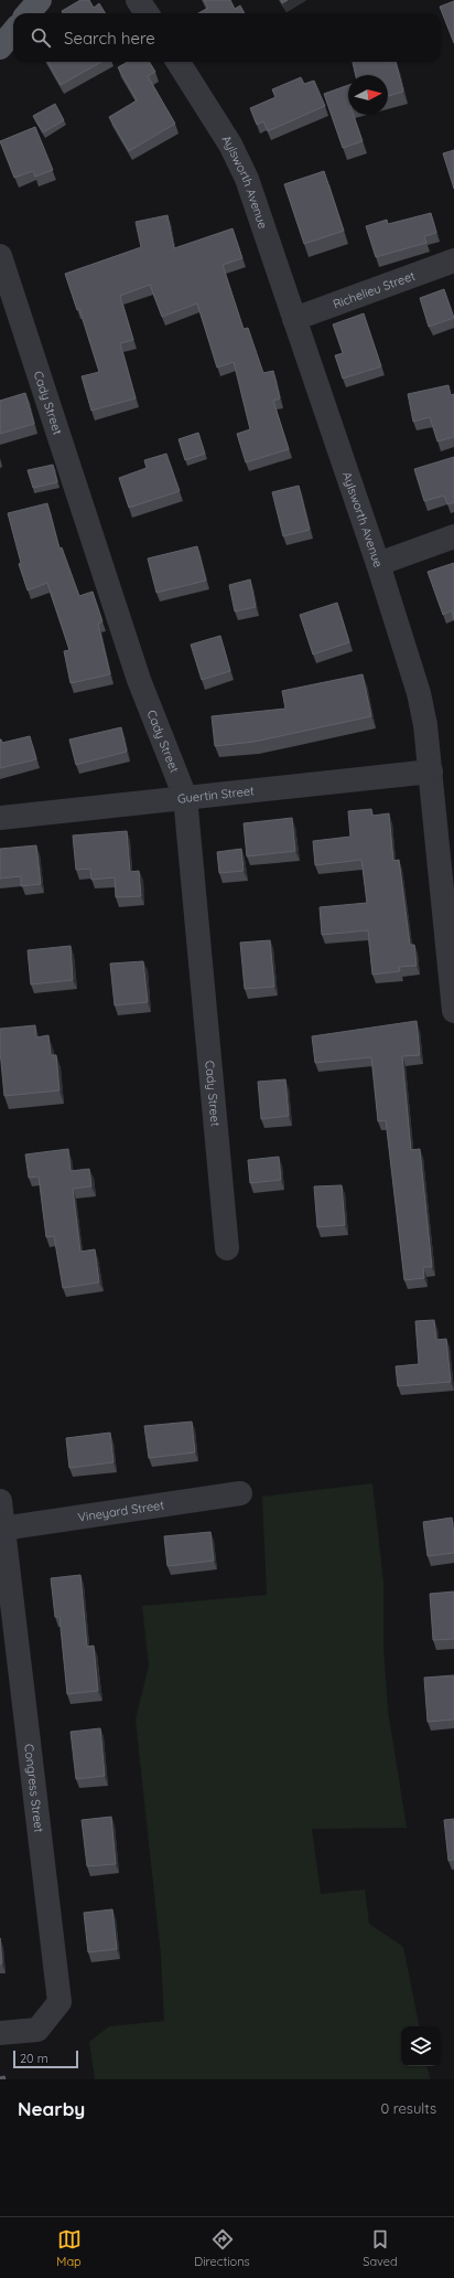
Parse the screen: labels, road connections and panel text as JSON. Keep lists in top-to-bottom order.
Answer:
{
  "streets": {
    "street": [
      "Aylsworth Avenue",
      "Richelieu Street",
      "Cady Street",
      "Guertin Street",
      "Vineyard Street",
      "Congress Street"
    ]
  },
  "crossings": [
    ["Aylsworth Avenue", "Richelieu Street"],
    ["Aylsworth Avenue", "Guertin Street"],
    ["Cady Street", "Guertin Street"],
    ["Vineyard Street", "Congress Street"]
  ],
  "scale_bar": "20 m",
  "north": "right",
  "page": {
    "search": "Search here",
    "scale": "20 m",
    "heading": ["Nearby", "0 results"],
    "nav": ["Map", "Directions", "Saved"]
  }
}
